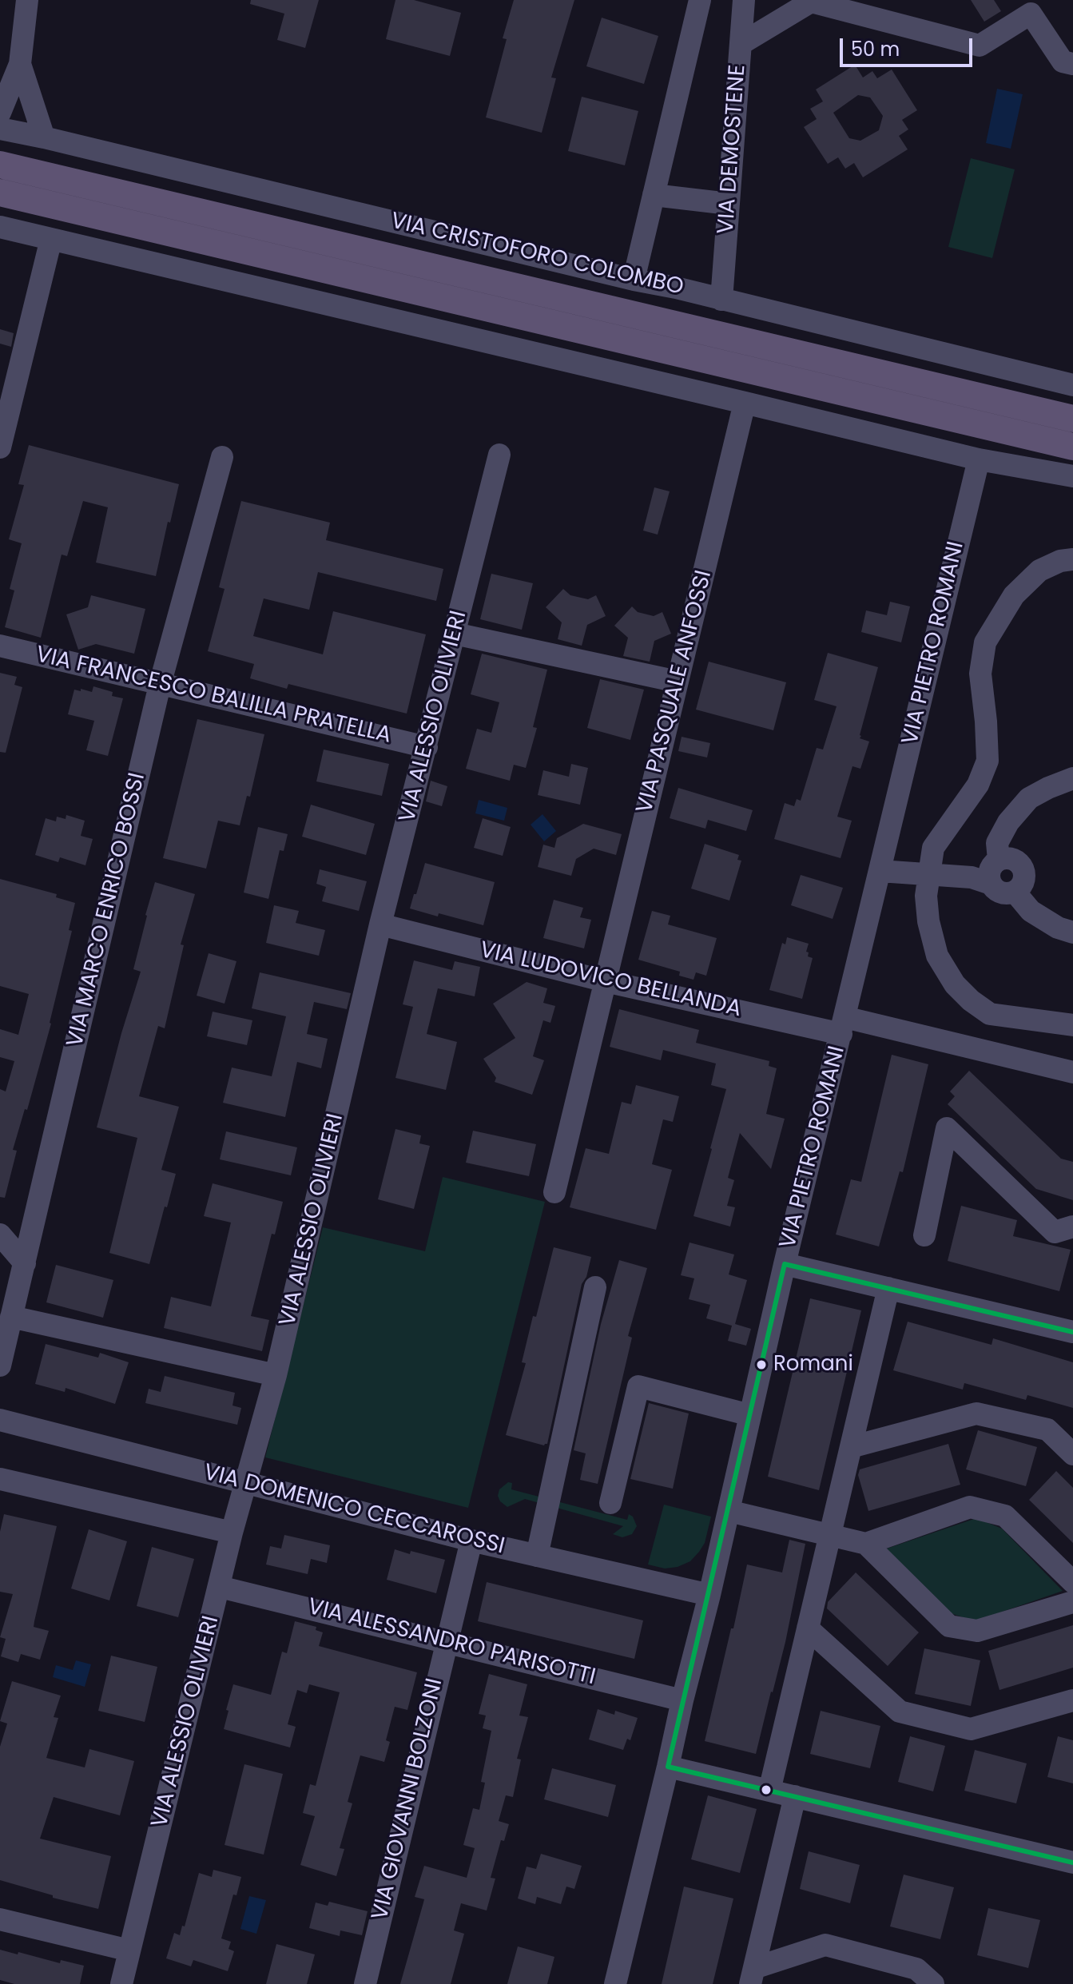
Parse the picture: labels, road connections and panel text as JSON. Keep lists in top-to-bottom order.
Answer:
{
  "streets": {
    "main road": ["VIA CRISTOFORO COLOMBO"],
    "street": [
      "VIA DEMOSTENE",
      "VIA PIETRO ROMANI",
      "VIA PASQUALE ANFOSSI",
      "VIA FRANCESCO BALILLA PRATELLA",
      "VIA ALESSIO OLIVIERI",
      "VIA MARCO ENRICO BOSSI",
      "VIA LUDOVICO BELLANDA",
      "VIA DOMENICO CECCAROSSI",
      "VIA ALESSANDRO PARISOTTI",
      "VIA GIOVANNI BOLZONI"
    ]
  },
  "crossings": [
    ["VIA DEMOSTENE", "VIA CRISTOFORO COLOMBO"],
    ["VIA PIETRO ROMANI", "VIA LUDOVICO BELLANDA"],
    ["VIA PIETRO ROMANI", "VIA DOMENICO CECCAROSSI"],
    ["VIA PIETRO ROMANI", "VIA ALESSANDRO PARISOTTI"],
    ["VIA PASQUALE ANFOSSI", "VIA LUDOVICO BELLANDA"],
    ["VIA FRANCESCO BALILLA PRATELLA", "VIA ALESSIO OLIVIERI"],
    ["VIA FRANCESCO BALILLA PRATELLA", "VIA MARCO ENRICO BOSSI"],
    ["VIA ALESSIO OLIVIERI", "VIA LUDOVICO BELLANDA"],
    ["VIA ALESSIO OLIVIERI", "VIA DOMENICO CECCAROSSI"],
    ["VIA ALESSIO OLIVIERI", "VIA ALESSANDRO PARISOTTI"],
    ["VIA DOMENICO CECCAROSSI", "VIA GIOVANNI BOLZONI"],
    ["VIA ALESSANDRO PARISOTTI", "VIA GIOVANNI BOLZONI"]
  ],
  "places": ["Romani"],
  "scale_bar": "50 m"
}
